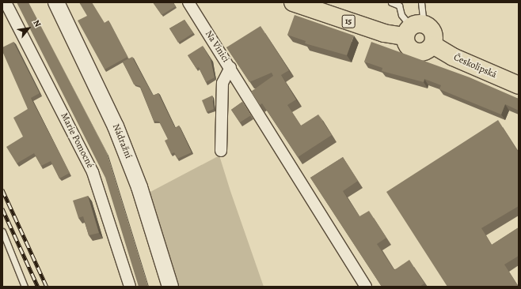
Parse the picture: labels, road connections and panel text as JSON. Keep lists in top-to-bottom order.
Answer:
{
  "streets": {
    "main road": ["15", "Českolipská", "Nádražní"],
    "street": ["Na Vinici", "Marie Pomocné"]
  },
  "crossings": [
    ["15", "Českolipská"]
  ],
  "north": "top right"
}
